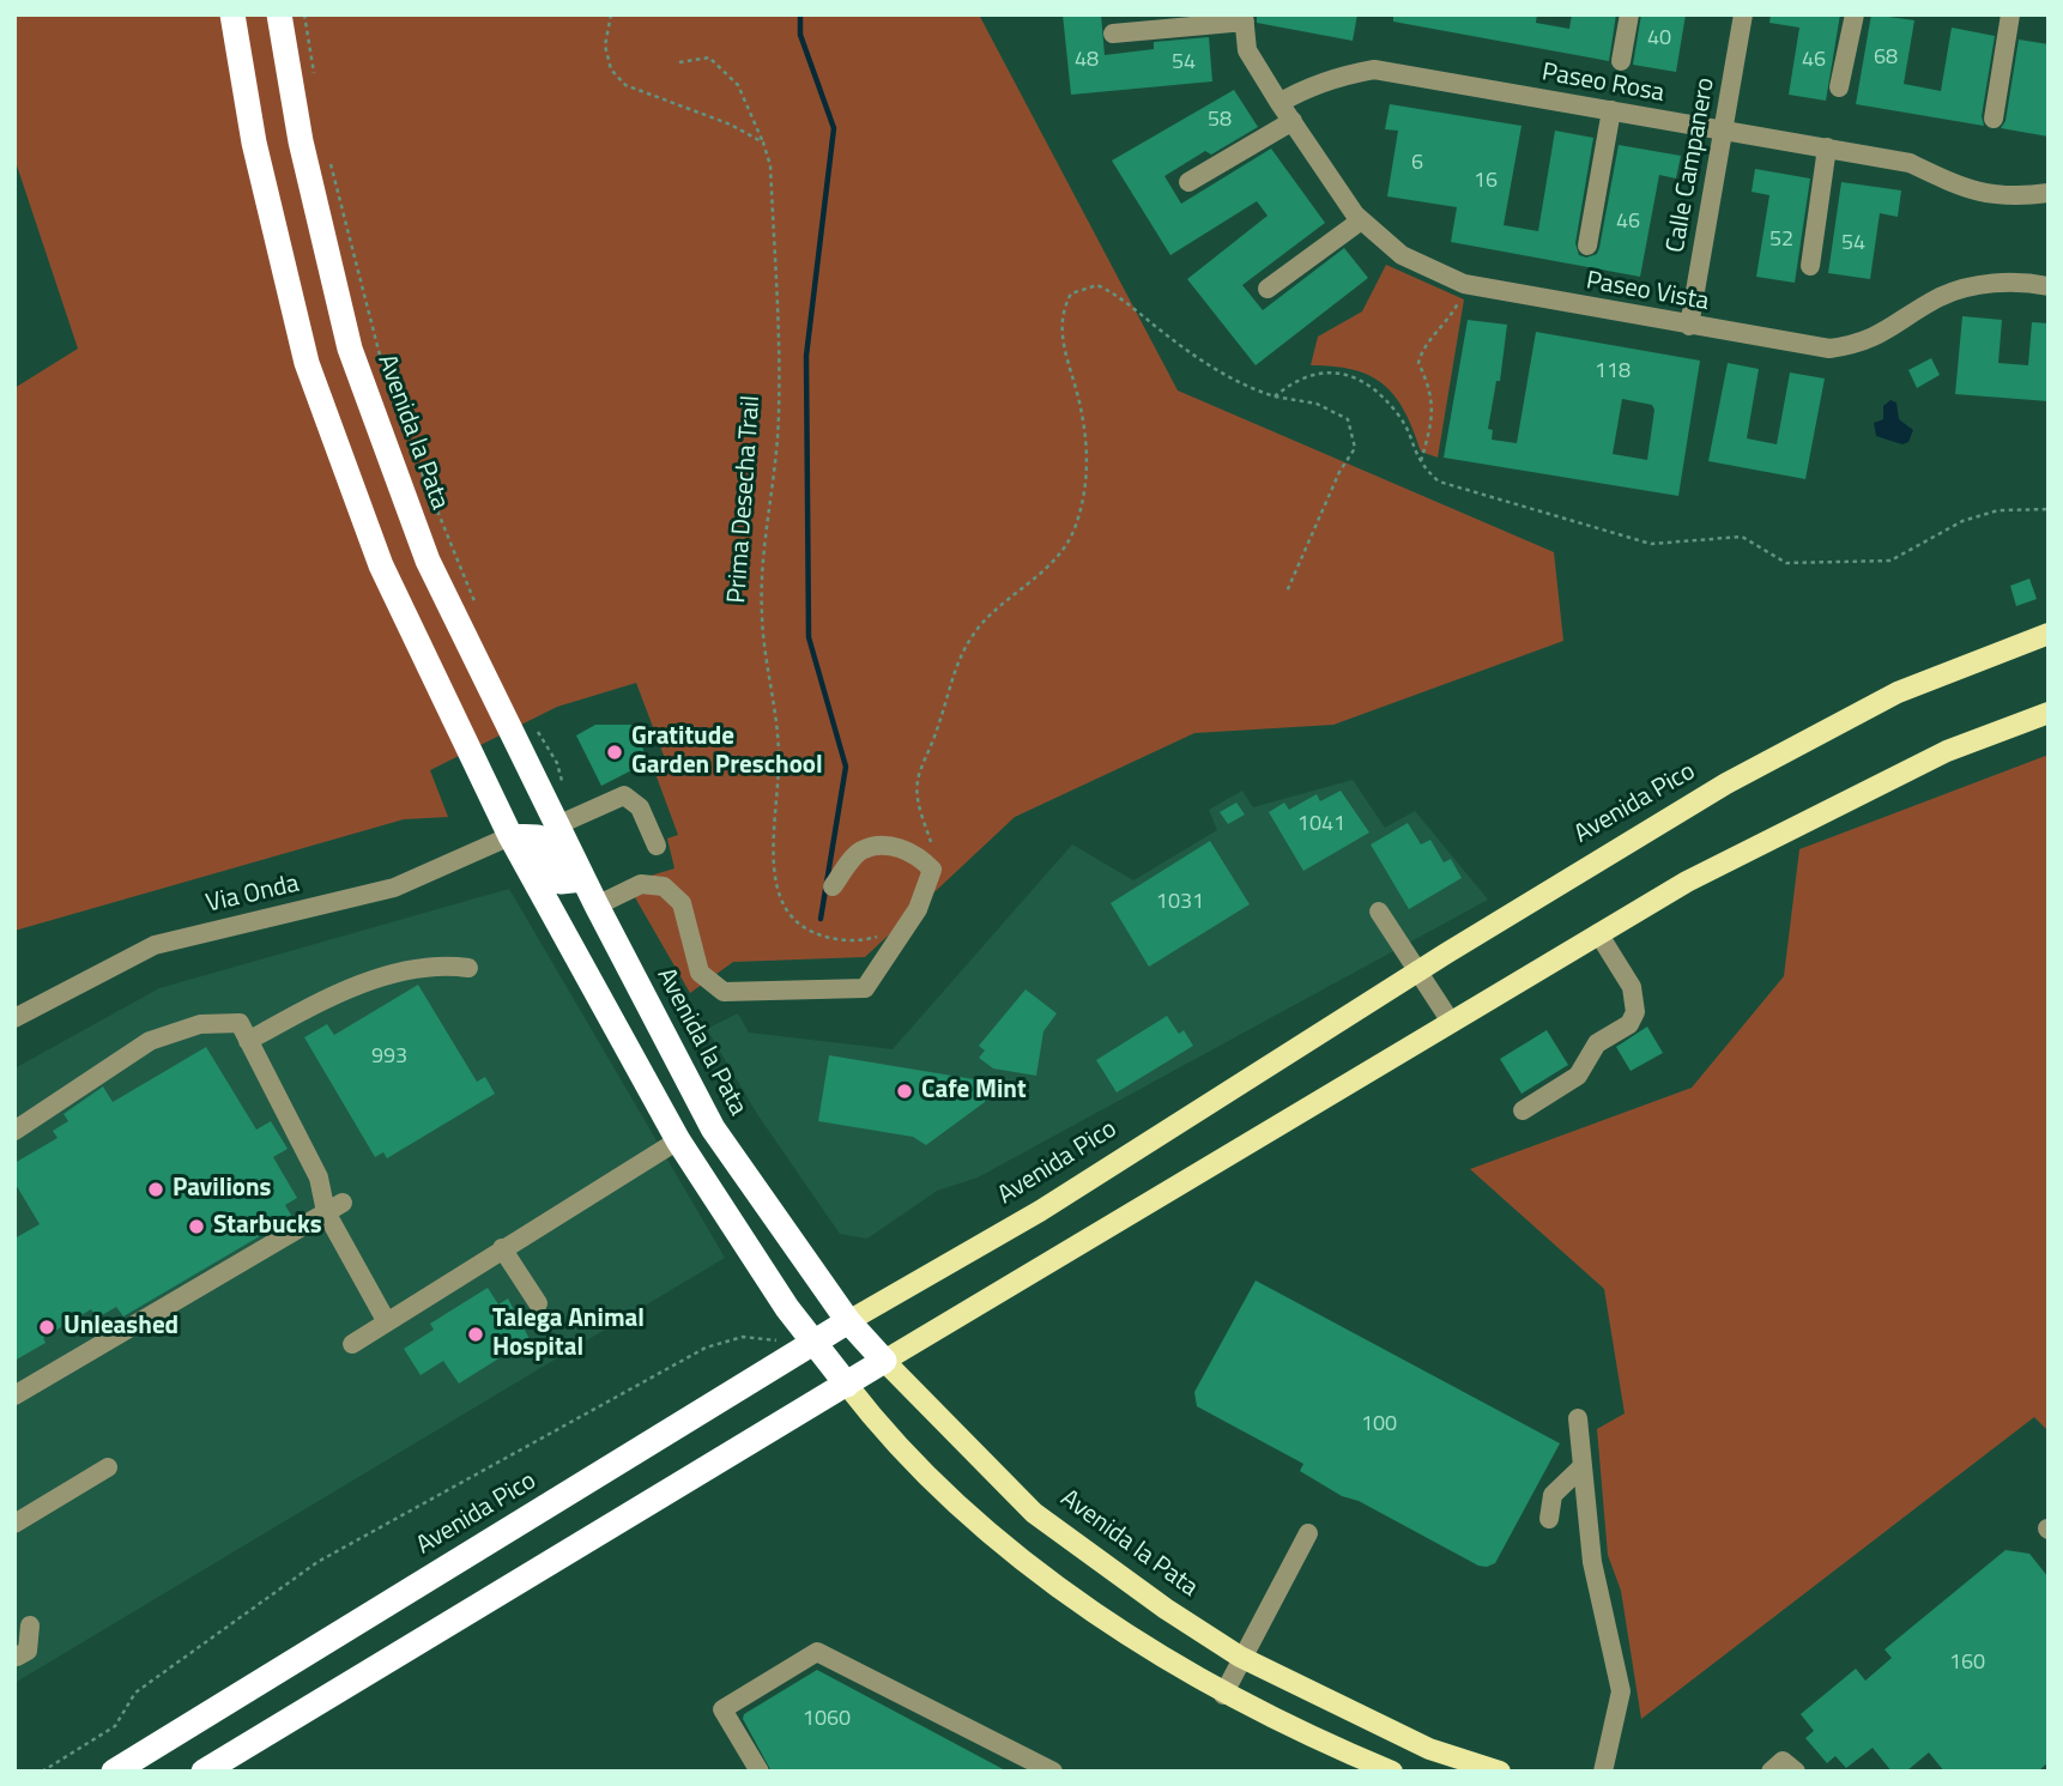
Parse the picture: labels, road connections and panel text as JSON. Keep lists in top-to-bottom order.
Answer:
{
  "streets": {
    "highway": ["Avenida la Pata", "Avenida Pico"],
    "street": [
      "Paseo Rosa",
      "Calle Campanero",
      "Paseo Vista",
      "Via Onda"
    ],
    "path": ["Prima Desecha Trail"]
  },
  "crossings": [
    ["Paseo Rosa", "Calle Campanero"],
    ["Paseo Rosa", "Paseo Vista"],
    ["Calle Campanero", "Paseo Vista"],
    ["Avenida la Pata", "Avenida Pico"]
  ],
  "places": [
    "Gratitude Garden Preschool",
    "Cafe Mint",
    "Pavilions",
    "Starbucks",
    "Unleashed",
    "Talega Animal Hospital"
  ],
  "house_numbers": [
    "40",
    "68",
    "48",
    "46",
    "54",
    "58",
    "6",
    "16",
    "46",
    "52",
    "54",
    "118",
    "1041",
    "1031",
    "993",
    "100",
    "160",
    "1060"
  ]
}
